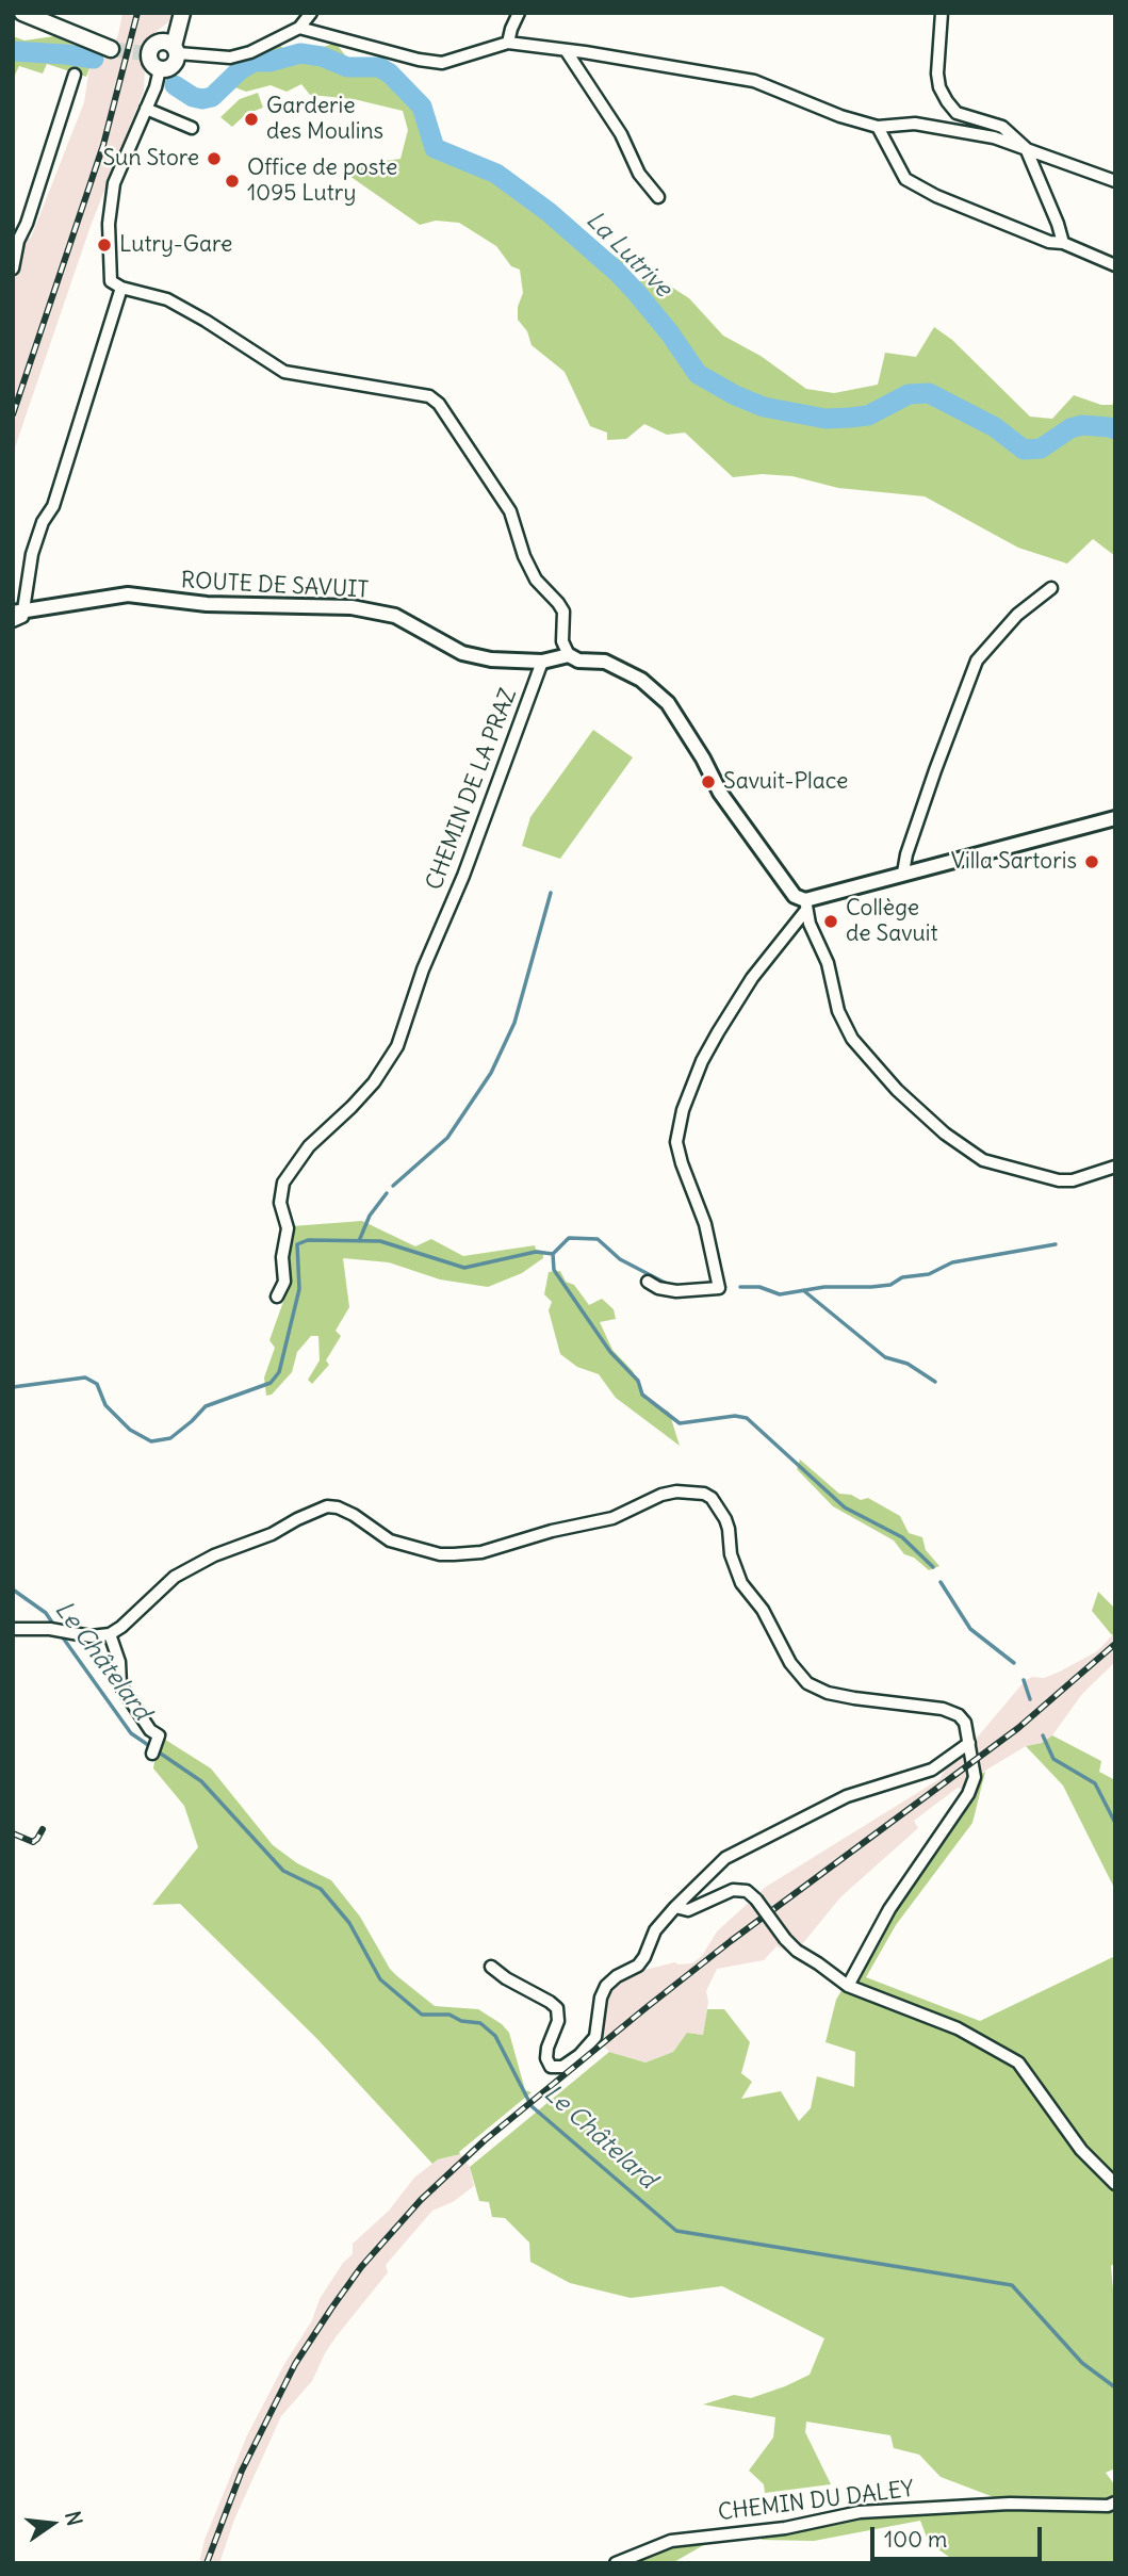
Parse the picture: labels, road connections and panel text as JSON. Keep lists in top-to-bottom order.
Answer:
{
  "streets": {
    "street": ["ROUTE DE SAVUIT", "CHEMIN DE LA PRAZ", "CHEMIN DU DALEY"]
  },
  "crossings": [
    ["ROUTE DE SAVUIT", "CHEMIN DE LA PRAZ"]
  ],
  "water": ["La Lutrive", "Le Châtelard"],
  "places": [
    "Garderie des Moulins",
    "Sun Store",
    "Office de poste 1095 Lutry",
    "Lutry-Gare",
    "Savuit-Place",
    "Villa Sartoris",
    "Collège de Savuit"
  ],
  "scale_bar": "100 m",
  "north": "right"
}
